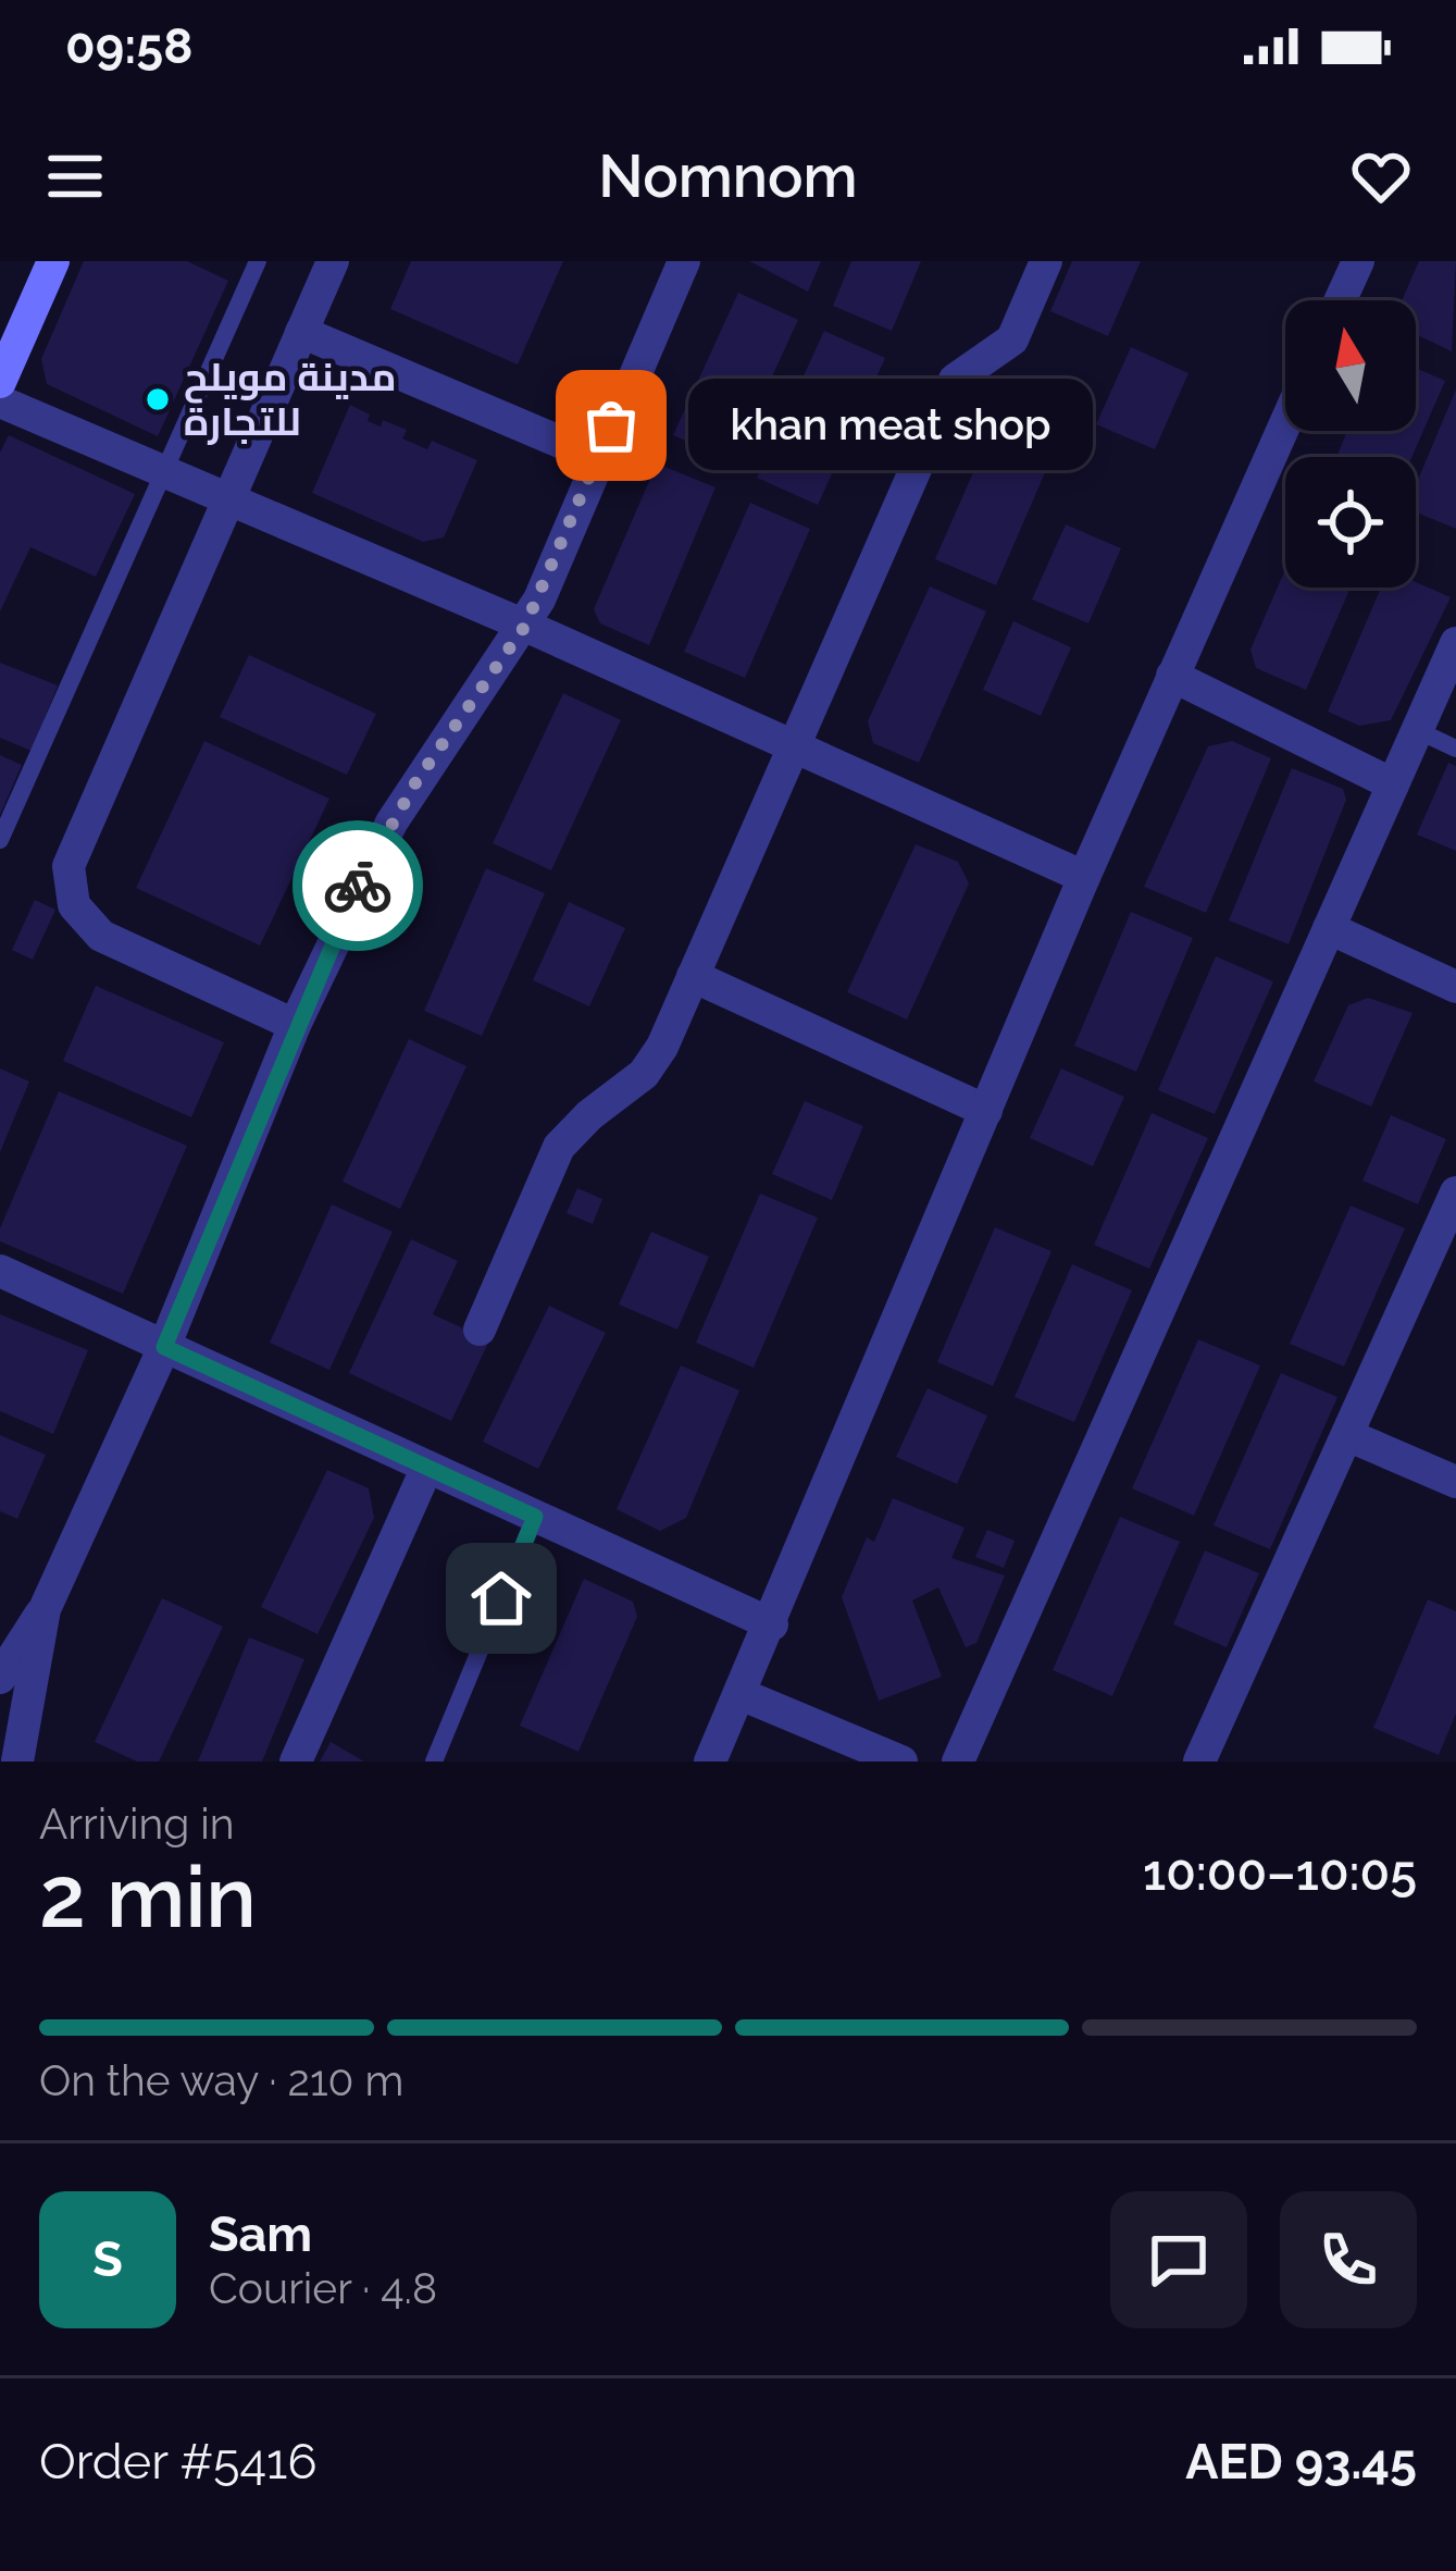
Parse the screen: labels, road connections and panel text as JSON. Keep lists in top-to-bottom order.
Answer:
{
  "places": ["مدينة مويلح للتجارة", "khan meat shop"],
  "north": "top",
  "page": {
    "status": "09:58",
    "header": "Nomnom",
    "bubble": "khan meat shop",
    "heading": ["2 min", "Arriving in", "10:00–10:05"],
    "panel": [
      "Sam",
      "Courier · 4.8",
      "Order #5416",
      "AED 93.45"
    ],
    "bar": "On the way · 210 m",
    "round": "S"
  }
}
